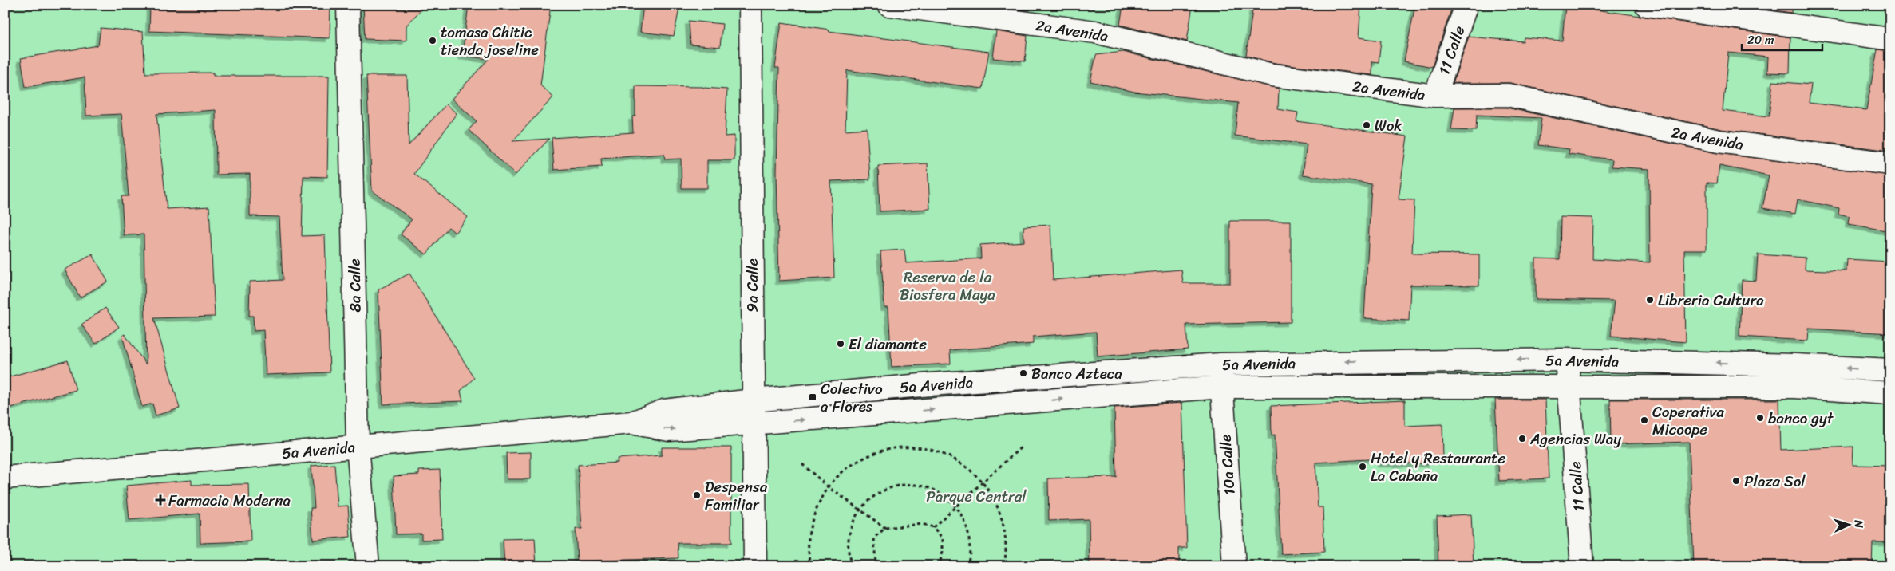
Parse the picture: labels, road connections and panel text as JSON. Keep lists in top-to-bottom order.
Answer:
{
  "streets": {
    "street": [
      "2a Avenida",
      "11 Calle",
      "8a Calle",
      "9a Calle",
      "5a Avenida",
      "10a Calle"
    ]
  },
  "crossings": [
    ["2a Avenida", "11 Calle"],
    ["11 Calle", "5a Avenida"],
    ["8a Calle", "5a Avenida"],
    ["9a Calle", "5a Avenida"],
    ["5a Avenida", "10a Calle"]
  ],
  "parks": ["Reserva de la Biosfera Maya", "Parque Central"],
  "places": {
    "other": [
      "tomasa Chitic tienda joseline",
      "Wok",
      "Libreria Cultura",
      "El diamante",
      "Banco Azteca",
      "banco gyt",
      "Coperativa Micoope",
      "Agencias Way",
      "Hotel y Restaurante La Cabaña",
      "Plaza Sol",
      "Despensa Familiar"
    ],
    "transit": ["Colectivo a Flores"],
    "health": ["Farmacia Moderna"]
  },
  "scale_bar": "20 m",
  "north": "right"
}
